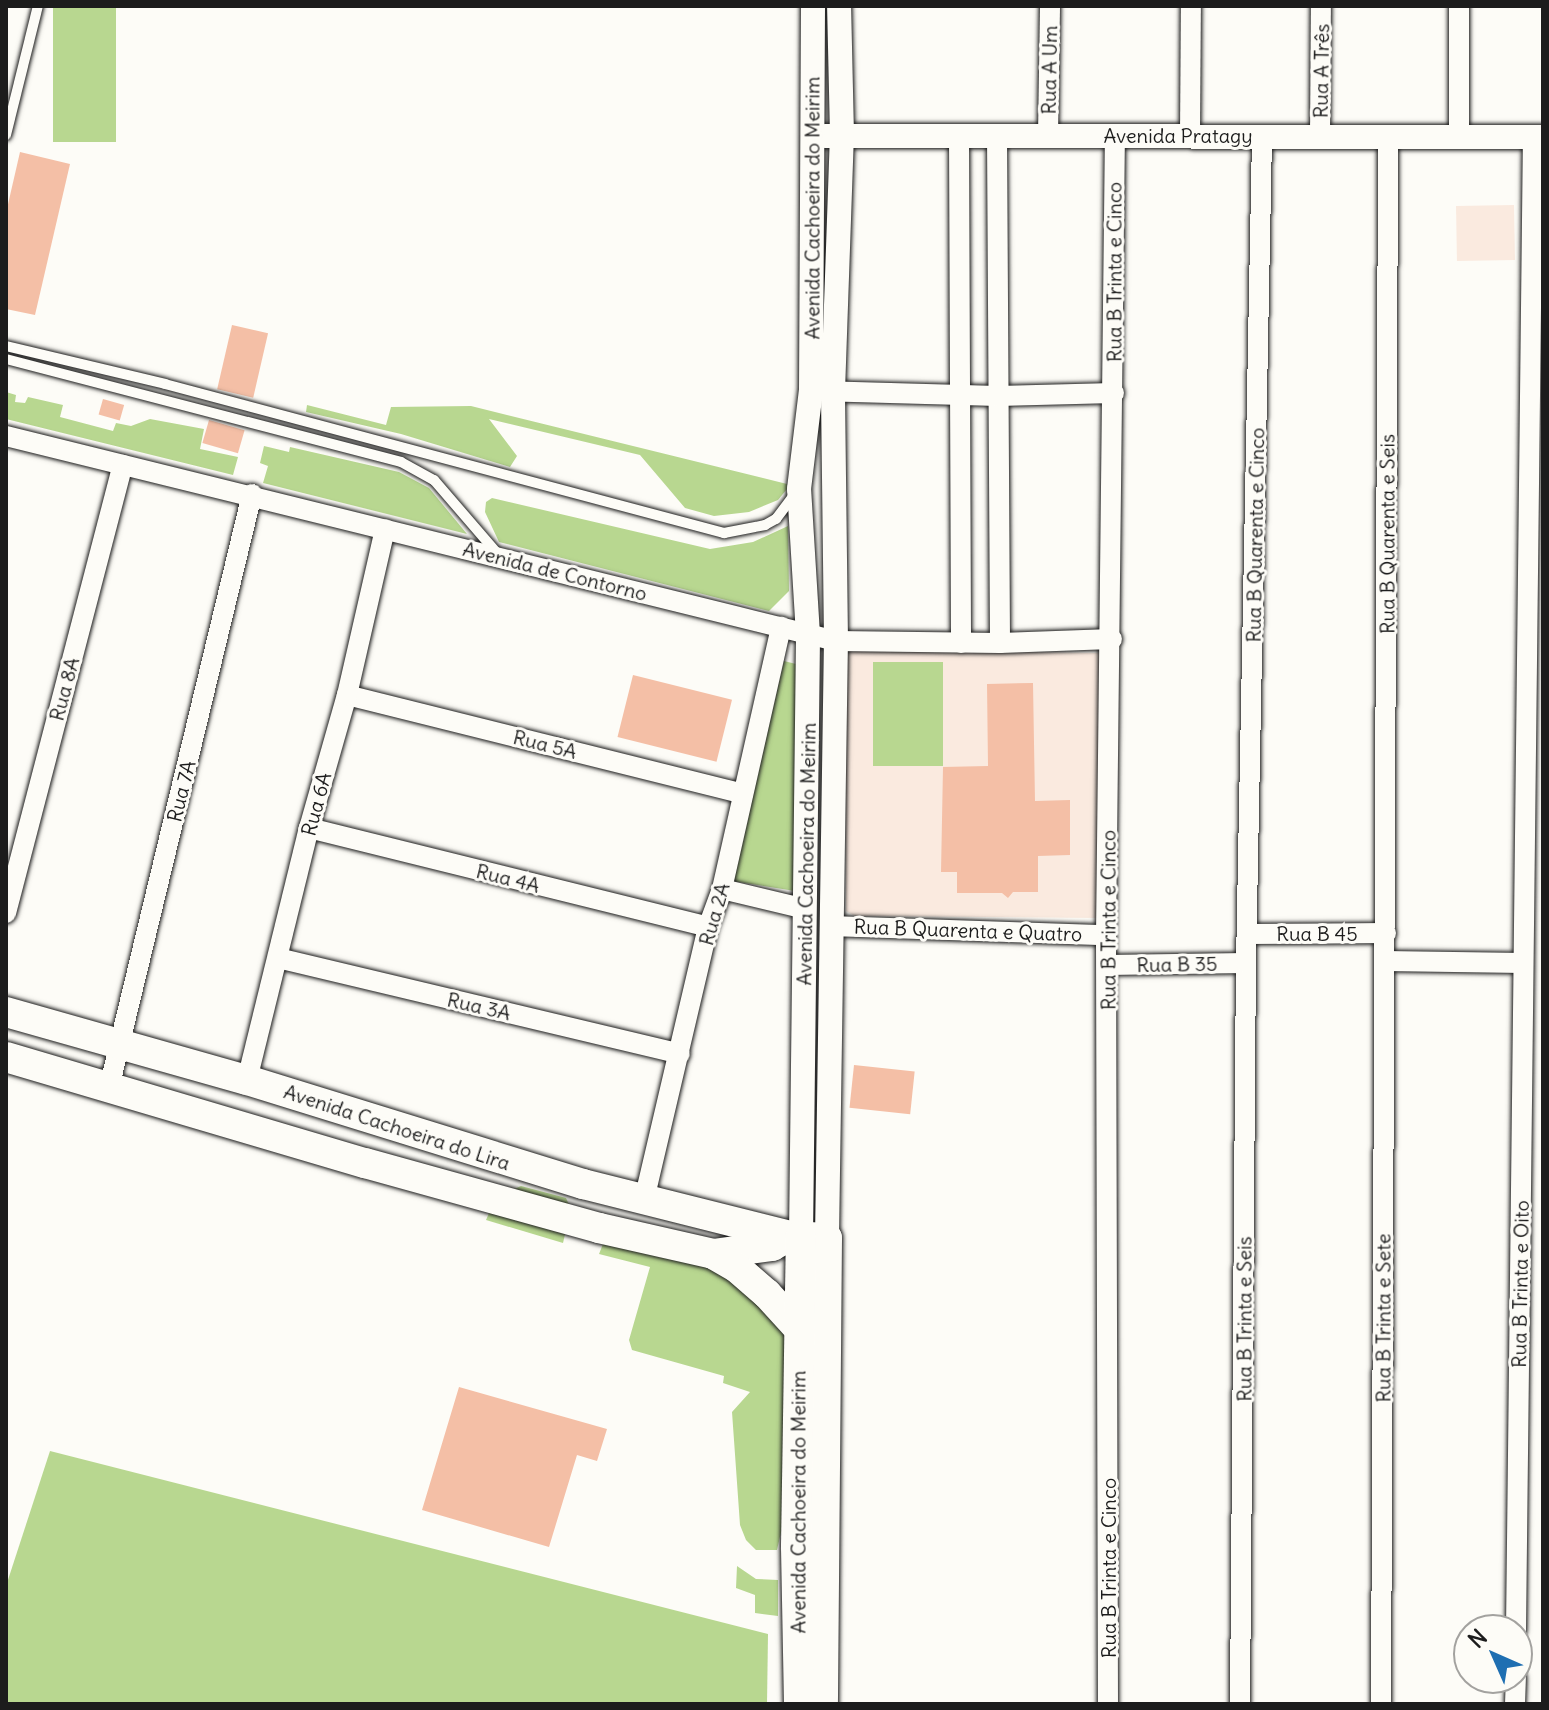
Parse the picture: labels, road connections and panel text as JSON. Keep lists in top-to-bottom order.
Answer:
{
  "streets": {
    "main road": ["Avenida Cachoeira do Meirim", "Avenida Cachoeira do Lira"],
    "street": [
      "Rua A Um",
      "Rua A Três",
      "Avenida Pratagy",
      "Rua B Trinta e Cinco",
      "Rua B Quarenta e Seis",
      "Rua B Quarenta e Cinco",
      "Avenida de Contorno",
      "Rua 8A",
      "Rua 5A",
      "Rua 7A",
      "Rua 6A",
      "Rua 4A",
      "Rua 2A",
      "Rua B Quarenta e Quatro",
      "Rua B 45",
      "Rua B 35",
      "Rua 3A",
      "Rua B Trinta e Oito",
      "Rua B Trinta e Sete",
      "Rua B Trinta e Seis"
    ]
  },
  "crossings": [
    ["Rua A Um", "Avenida Pratagy"],
    ["Rua A Três", "Avenida Pratagy"],
    ["Avenida Pratagy", "Avenida Cachoeira do Meirim"],
    ["Avenida Pratagy", "Rua B Trinta e Cinco"],
    ["Avenida Pratagy", "Rua B Quarenta e Seis"],
    ["Avenida Pratagy", "Rua B Quarenta e Cinco"],
    ["Avenida Pratagy", "Rua B Trinta e Oito"],
    ["Avenida Cachoeira do Meirim", "Avenida de Contorno"],
    ["Avenida Cachoeira do Meirim", "Rua B Quarenta e Quatro"],
    ["Avenida Cachoeira do Meirim", "Avenida Cachoeira do Lira"],
    ["Rua B Trinta e Cinco", "Avenida de Contorno"],
    ["Rua B Trinta e Cinco", "Rua B Quarenta e Quatro"],
    ["Rua B Trinta e Cinco", "Rua B 35"],
    ["Rua B Quarenta e Seis", "Rua B 45"],
    ["Rua B Quarenta e Seis", "Rua B Trinta e Sete"],
    ["Rua B Quarenta e Cinco", "Rua B 45"],
    ["Rua B Quarenta e Cinco", "Rua B Trinta e Seis"],
    ["Avenida de Contorno", "Rua 8A"],
    ["Avenida de Contorno", "Rua 7A"],
    ["Avenida de Contorno", "Rua 6A"],
    ["Avenida de Contorno", "Rua 2A"],
    ["Rua 5A", "Rua 6A"],
    ["Rua 5A", "Rua 2A"],
    ["Rua 7A", "Avenida Cachoeira do Lira"],
    ["Rua 6A", "Rua 4A"],
    ["Rua 6A", "Rua 3A"],
    ["Rua 6A", "Avenida Cachoeira do Lira"],
    ["Rua 4A", "Rua 2A"],
    ["Rua 2A", "Rua 3A"],
    ["Rua 2A", "Avenida Cachoeira do Lira"],
    ["Rua B 45", "Rua B Trinta e Sete"],
    ["Rua B 45", "Rua B Trinta e Seis"],
    ["Rua B 35", "Rua B Trinta e Seis"]
  ],
  "north": "top left"
}
